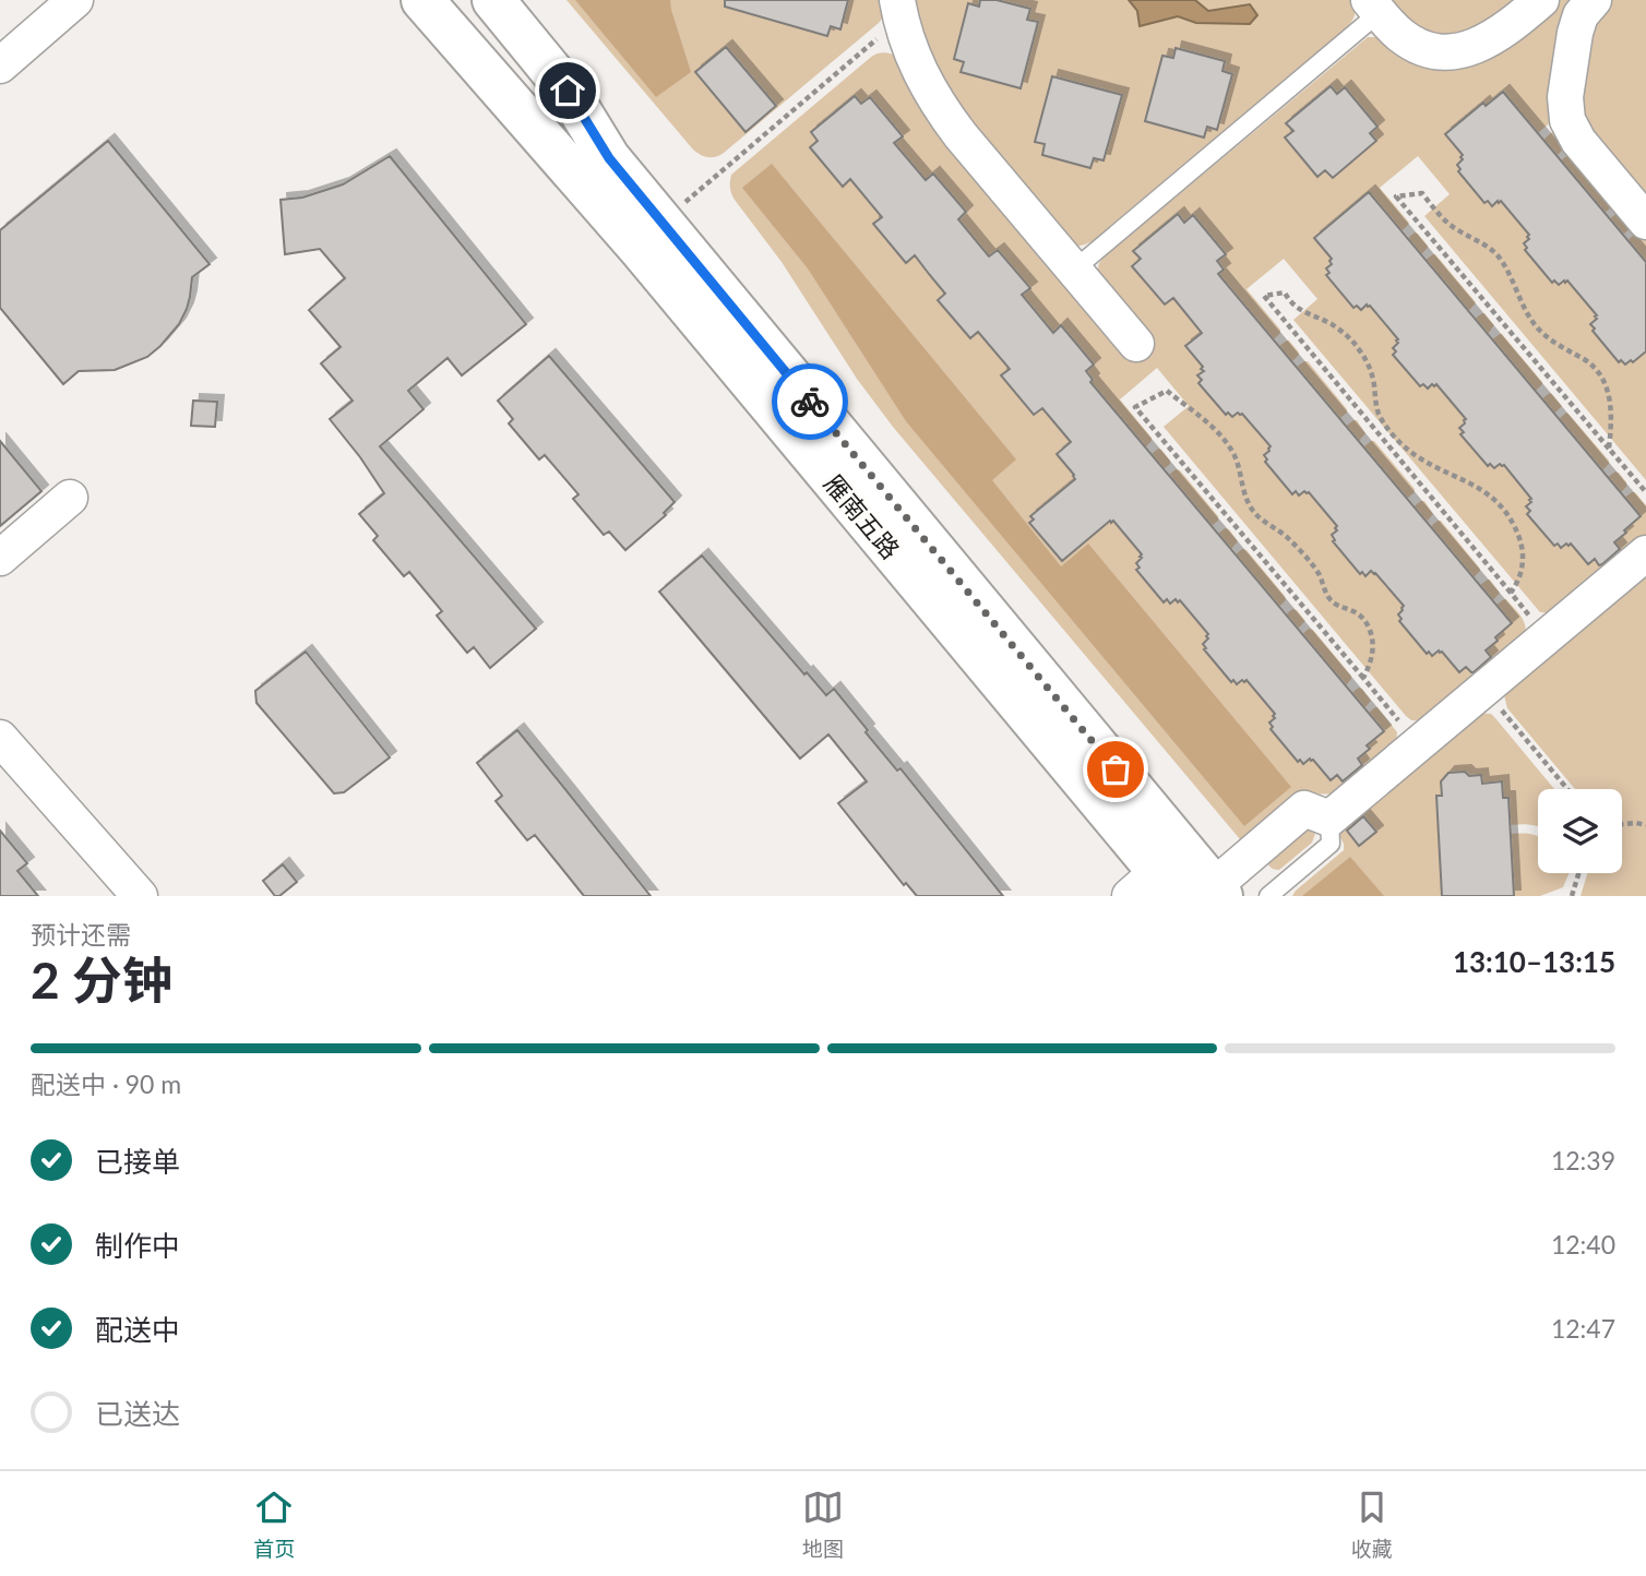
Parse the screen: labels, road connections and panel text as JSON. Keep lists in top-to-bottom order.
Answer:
{
  "streets": {
    "main road": ["雁南五路"]
  },
  "page": {
    "heading": ["2 分钟", "预计还需", "13:10–13:15"],
    "bar": "配送中 · 90 m",
    "list": [
      ["已接单", "12:39"],
      ["制作中", "12:40"],
      ["配送中", "12:47"],
      "已送达"
    ],
    "tabs": ["首页", "地图", "收藏"]
  }
}
